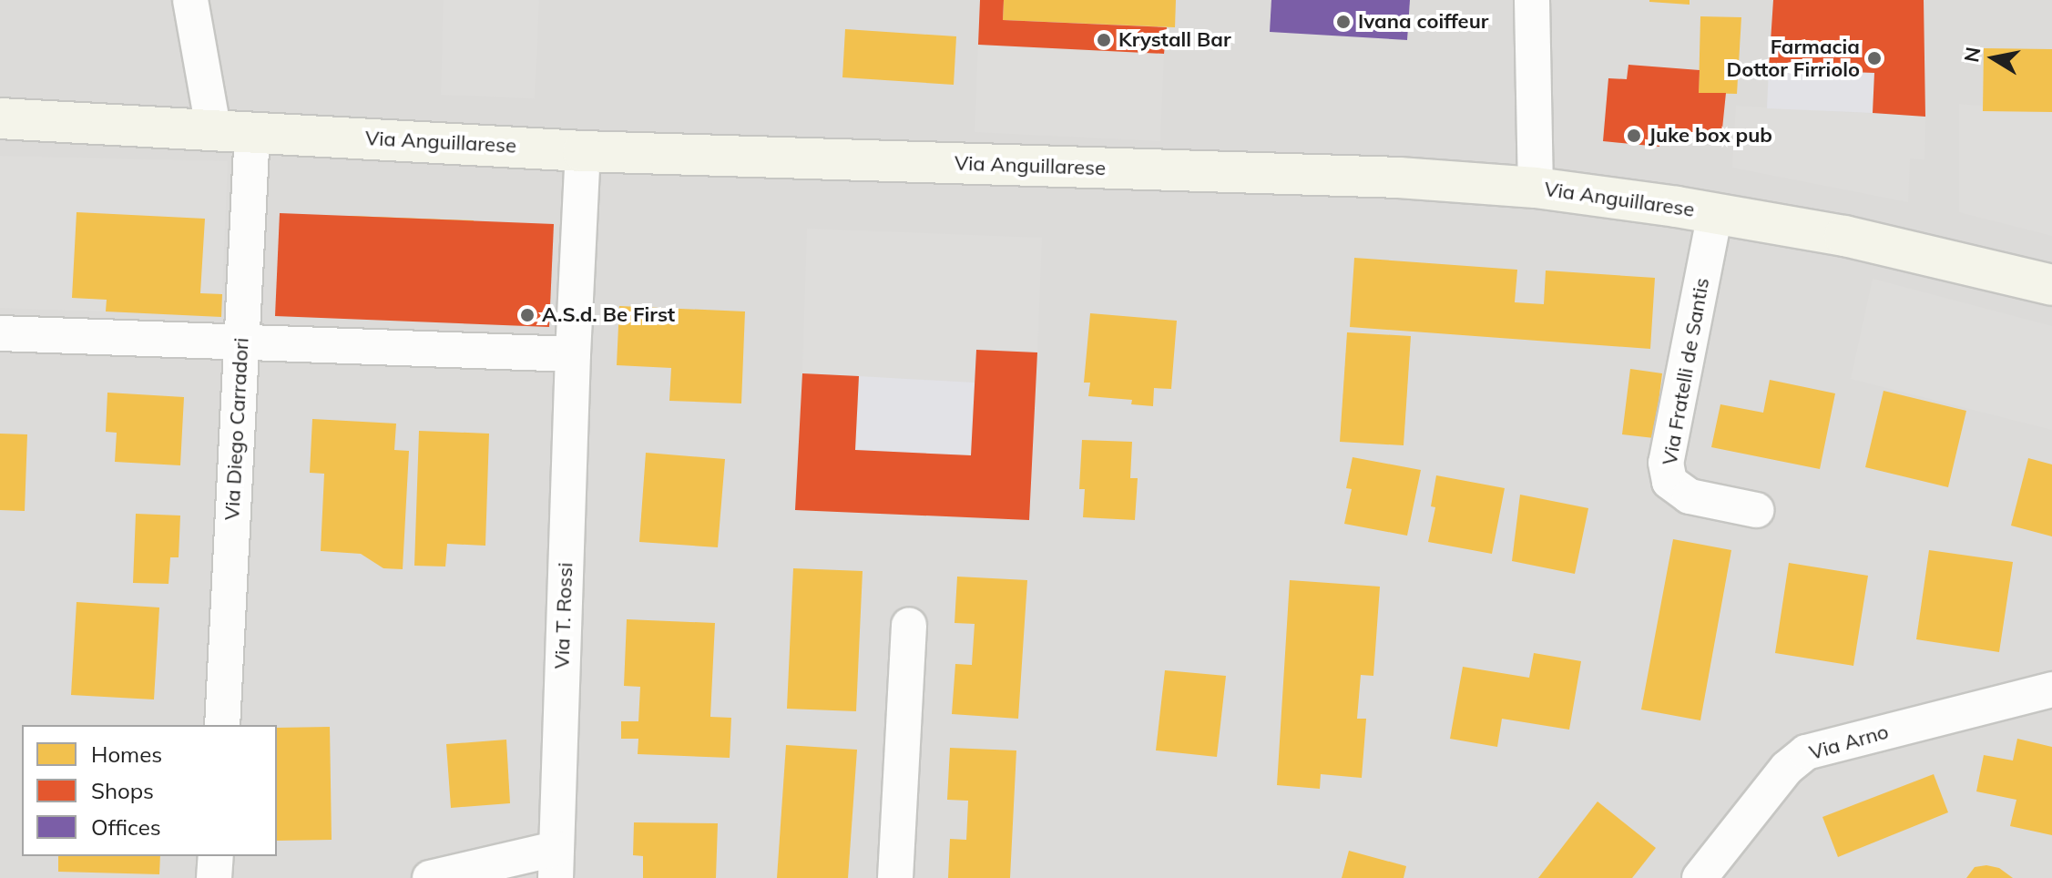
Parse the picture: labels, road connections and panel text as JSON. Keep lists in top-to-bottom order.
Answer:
{
  "streets": {
    "main road": ["Via Anguillarese"],
    "street": [
      "Via Fratelli de Santis",
      "Via Diego Carradori",
      "Via T. Rossi",
      "Via Arno"
    ]
  },
  "crossings": [
    ["Via Anguillarese", "Via Fratelli de Santis"],
    ["Via Anguillarese", "Via Diego Carradori"],
    ["Via Anguillarese", "Via T. Rossi"]
  ],
  "places": [
    "Ivana coiffeur",
    "Krystall Bar",
    "Farmacia Dottor Firriolo",
    "Juke box pub",
    "A.S.d. Be First"
  ],
  "legend": ["Homes", "Shops", "Offices"],
  "north": "left"
}
